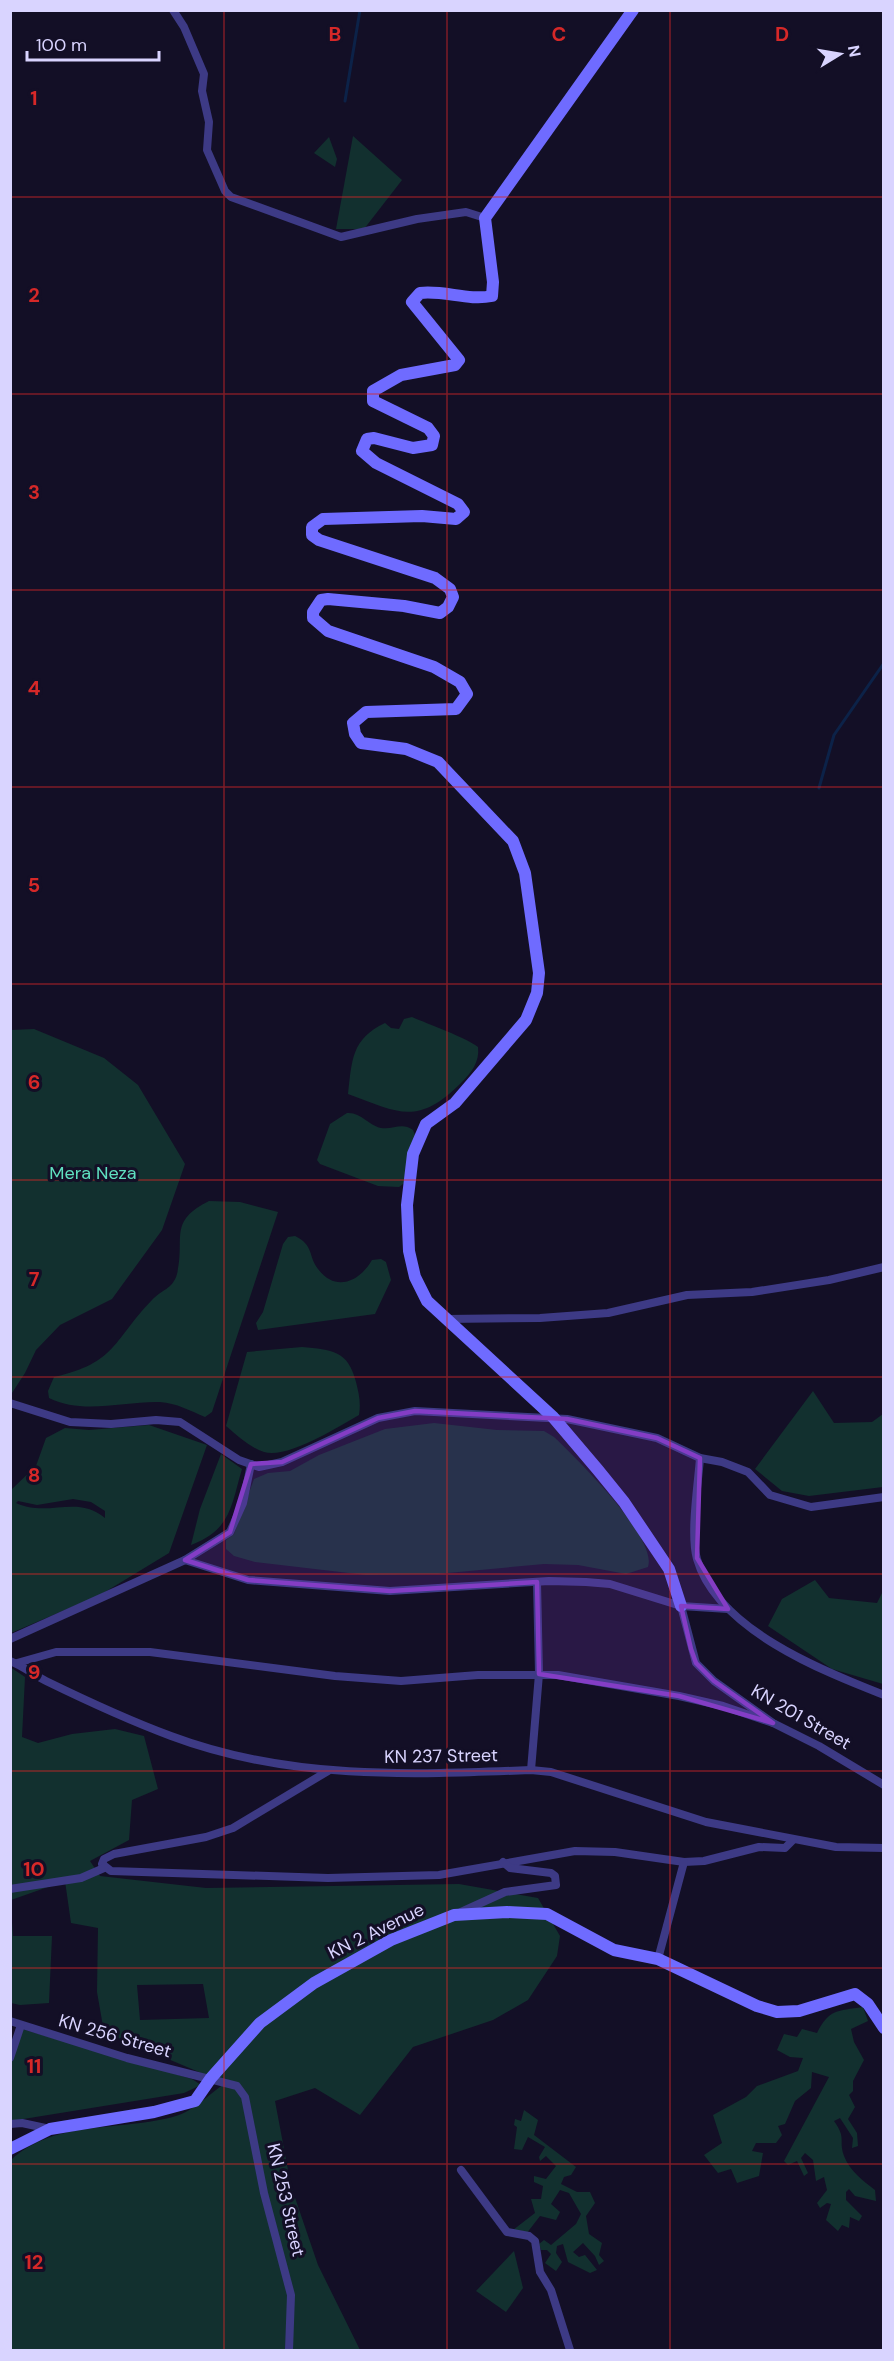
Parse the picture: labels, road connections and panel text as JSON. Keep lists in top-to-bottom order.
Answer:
{
  "streets": {
    "street": [
      "KN 201 Street",
      "KN 237 Street",
      "KN 2 Avenue",
      "KN 256 Street",
      "KN 253 Street"
    ]
  },
  "crossings": [
    ["KN 2 Avenue", "KN 256 Street"],
    ["KN 2 Avenue", "KN 253 Street"],
    ["KN 256 Street", "KN 253 Street"]
  ],
  "parks": ["Mera Neza"],
  "scale_bar": "100 m",
  "north": "right",
  "grid": {
    "columns": ["B", "C", "D"],
    "rows": [
      "1",
      "2",
      "3",
      "4",
      "5",
      "6",
      "7",
      "8",
      "9",
      "10",
      "11",
      "12"
    ]
  }
}
